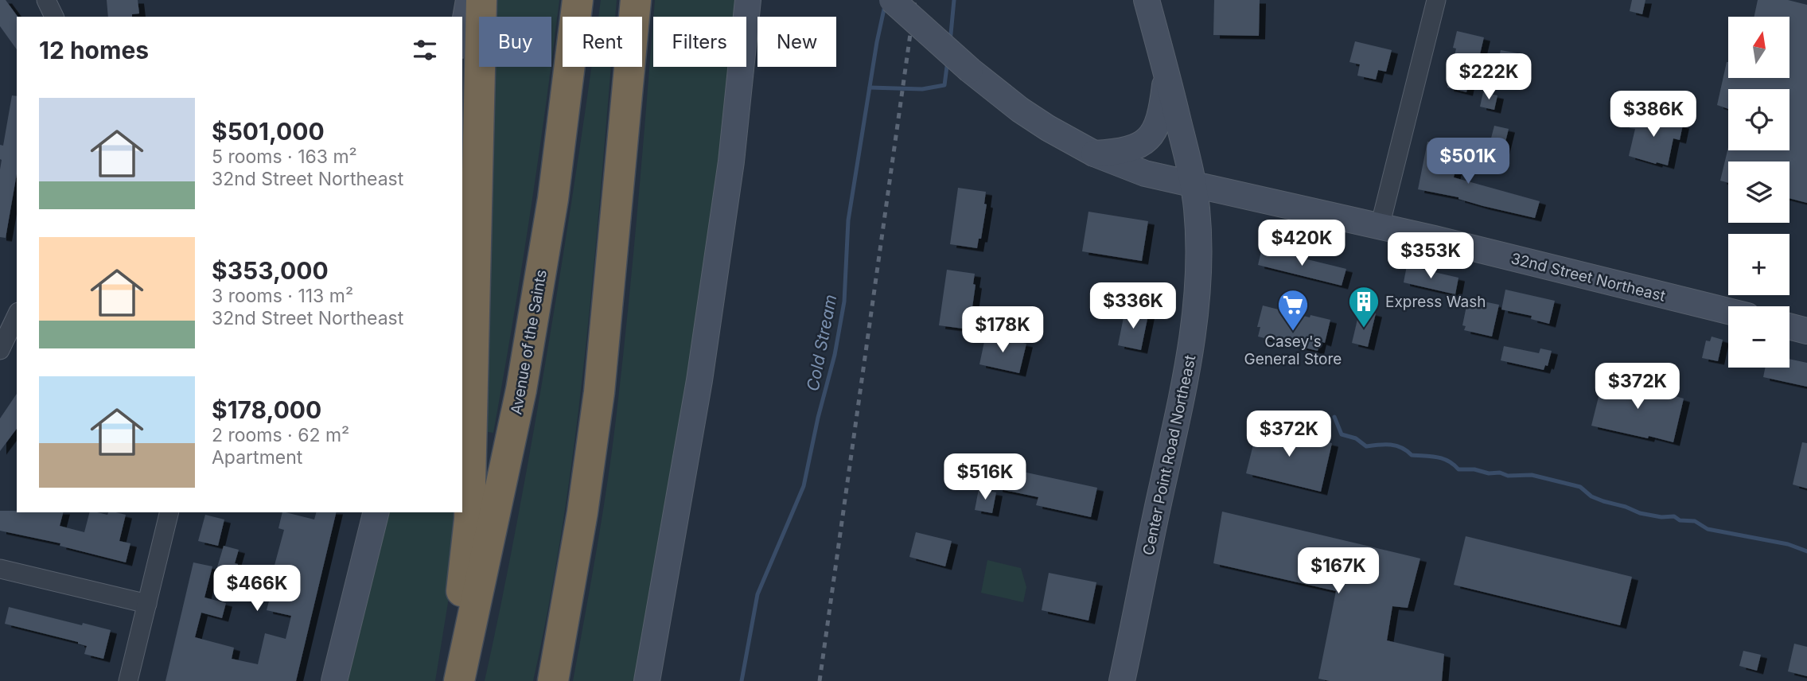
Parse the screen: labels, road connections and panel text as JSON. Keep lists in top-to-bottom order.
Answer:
{
  "streets": {
    "highway": ["Avenue of the Saints"],
    "main road": ["32nd Street Northeast", "Center Point Road Northeast"]
  },
  "crossings": [
    ["32nd Street Northeast", "Center Point Road Northeast"]
  ],
  "water": ["Cold Stream"],
  "places": {
    "building": ["Express Wash"],
    "supermarket": ["Casey's General Store"]
  },
  "north": "top",
  "page": {
    "map_buttons": ["+", "−"],
    "chip": [
      "Buy",
      "Rent",
      "Filters",
      "New"
    ],
    "heading": "12 homes",
    "price": [
      "$222K",
      "$386K",
      "$501K",
      "$420K",
      "$353K",
      "$336K",
      "$178K",
      "$372K",
      "$372K",
      "$516K",
      "$167K",
      "$466K"
    ],
    "list": [
      {
        "name": "$501,000",
        "note": "5 rooms · 163 m² · 32nd Street Northeast"
      },
      {
        "name": "$353,000",
        "note": "3 rooms · 113 m² · 32nd Street Northeast"
      },
      {
        "name": "$178,000",
        "note": "2 rooms · 62 m² · Apartment"
      }
    ]
  }
}
